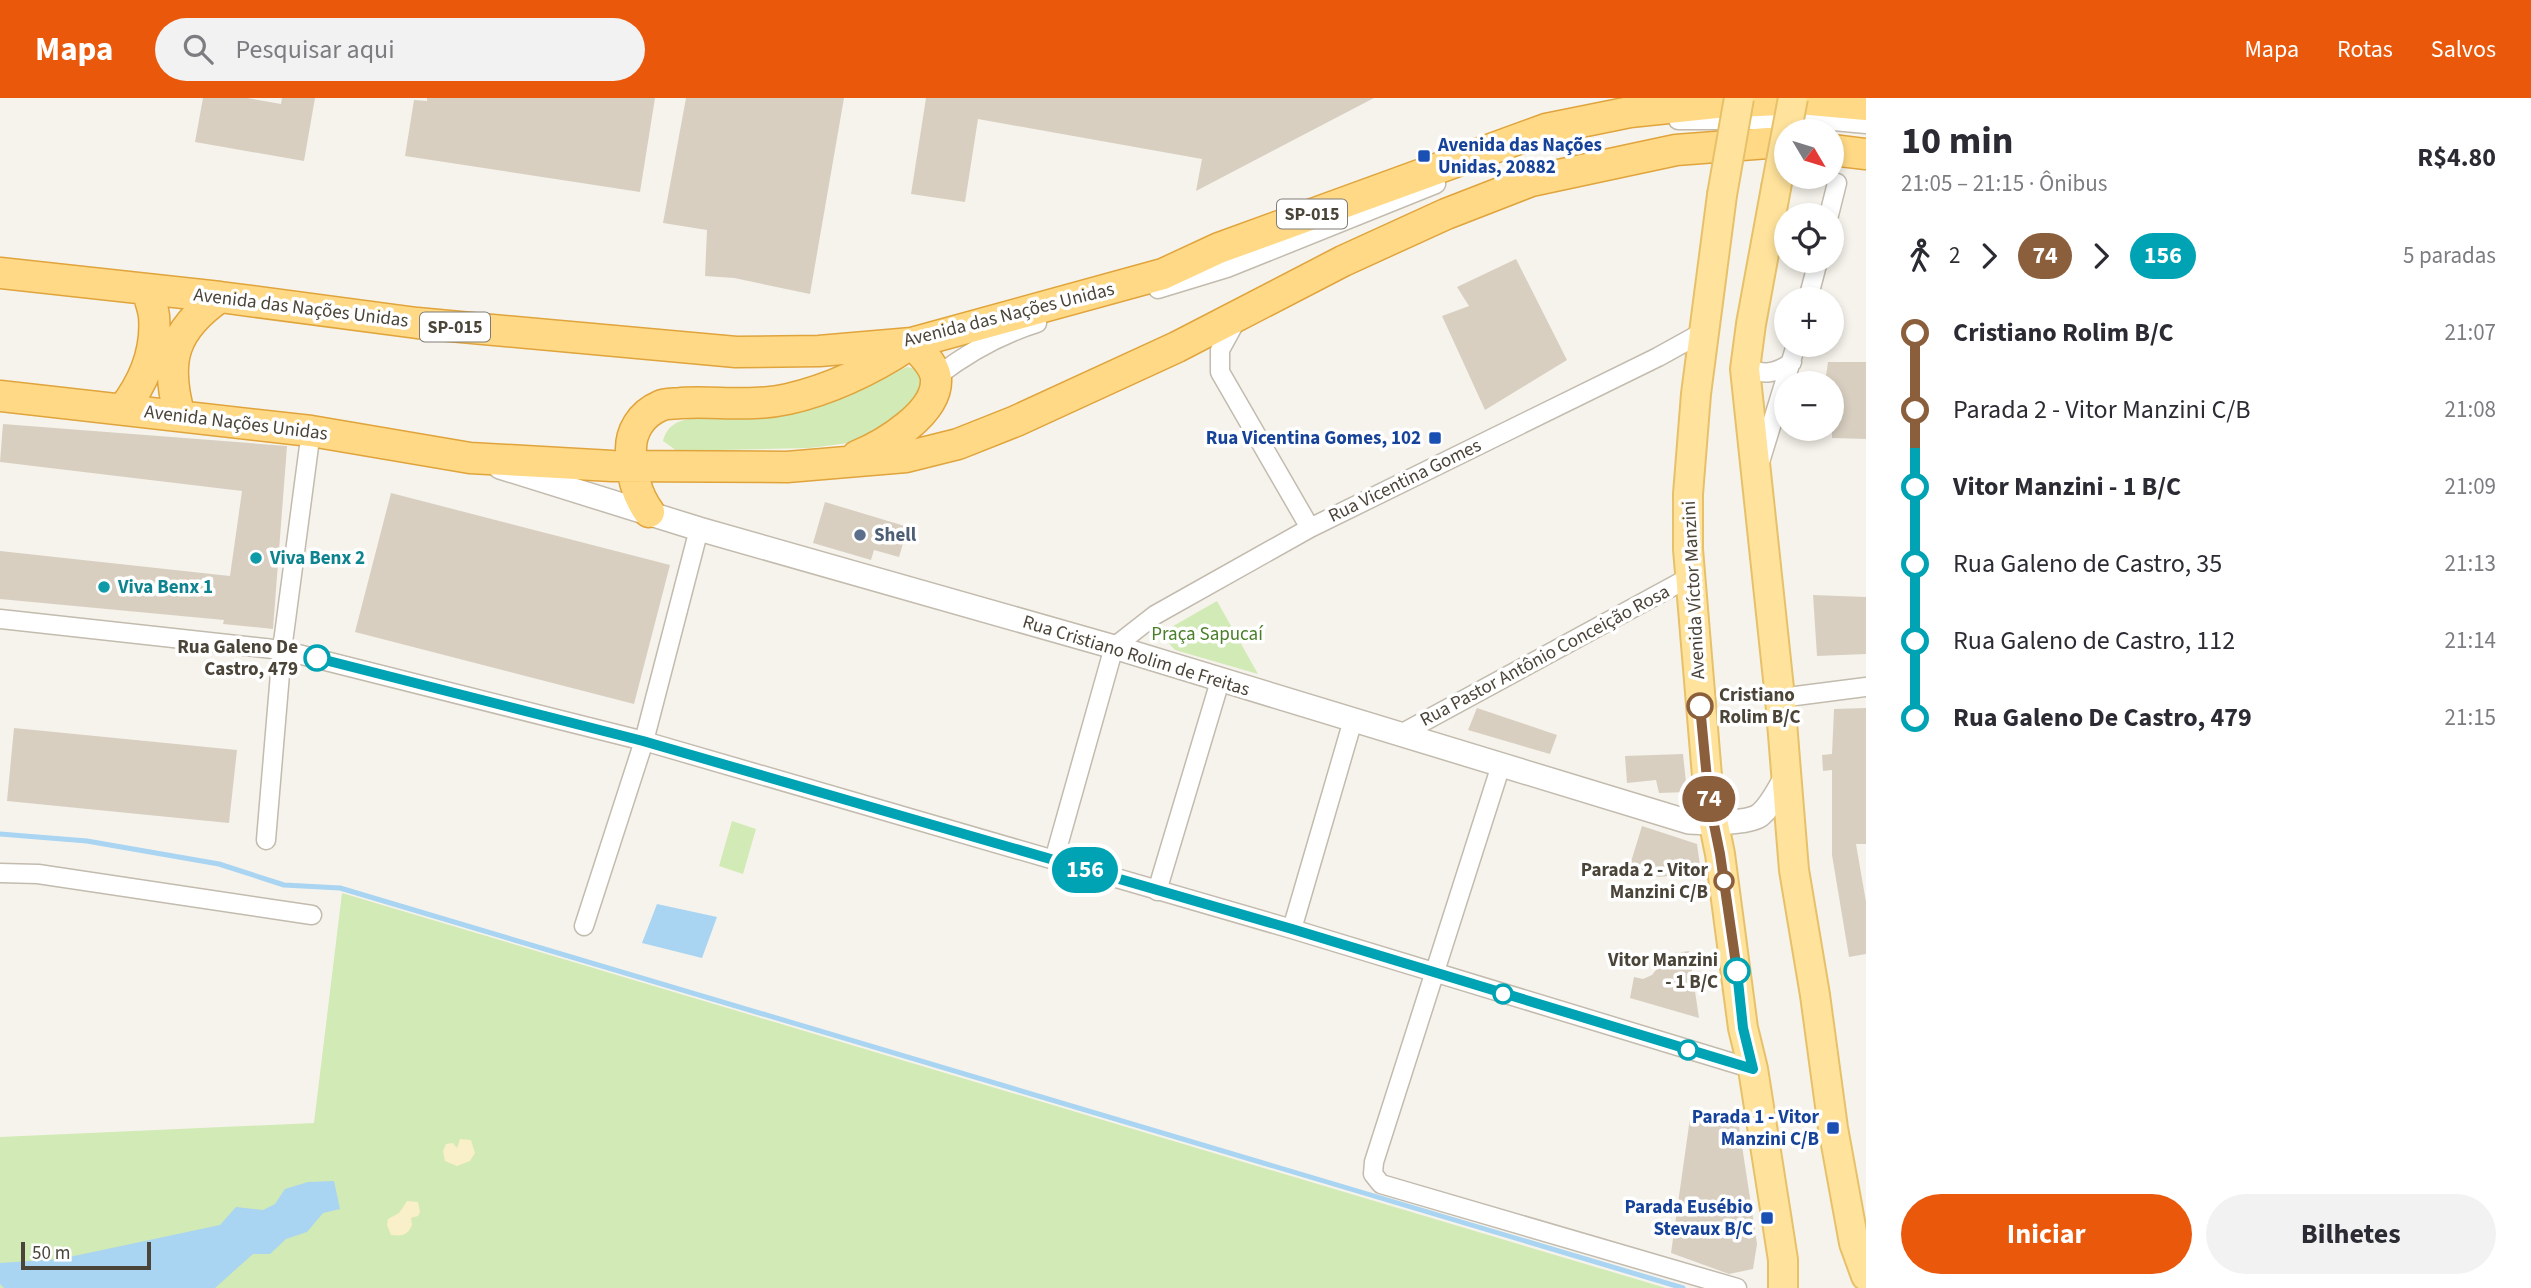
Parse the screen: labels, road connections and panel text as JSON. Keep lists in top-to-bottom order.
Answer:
{
  "streets": {
    "highway": ["SP-015", "Avenida das Nações Unidas", "Avenida Nações Unidas"],
    "main road": ["Avenida Víctor Manzini"],
    "street": ["Rua Vicentina Gomes", "Rua Cristiano Rolim de Freitas", "Rua Pastor Antônio Conceição Rosa"]
  },
  "crossings": [
    ["SP-015", "Avenida Nações Unidas"],
    ["SP-015", "Rua Cristiano Rolim de Freitas"],
    ["Avenida Nações Unidas", "Rua Cristiano Rolim de Freitas"],
    ["Rua Vicentina Gomes", "Avenida Víctor Manzini"],
    ["Rua Vicentina Gomes", "Rua Cristiano Rolim de Freitas"],
    ["Avenida Víctor Manzini", "Rua Cristiano Rolim de Freitas"],
    ["Avenida Víctor Manzini", "Rua Pastor Antônio Conceição Rosa"],
    ["Rua Cristiano Rolim de Freitas", "Rua Pastor Antônio Conceição Rosa"]
  ],
  "parks": ["Praça Sapucaí"],
  "places": {
    "transit": [
      "Avenida das Nações Unidas, 20882",
      "Rua Vicentina Gomes, 102",
      "Parada 1 - Vitor Manzini C/B",
      "Parada Eusébio Stevaux B/C"
    ],
    "other": [
      "Shell",
      "Viva Benx 2",
      "Viva Benx 1",
      "Rua Galeno De Castro, 479",
      "Cristiano Rolim B/C",
      "Parada 2 - Vitor Manzini C/B",
      "Vitor Manzini - 1 B/C"
    ]
  },
  "lines": ["bus line 156", "bus line 74"],
  "scale_bar": "50 m",
  "north": "bottom right",
  "page": {
    "header": "Mapa",
    "search": "Pesquisar aqui",
    "nav": ["Mapa", "Rotas", "Salvos"],
    "on_map": ["74", "156"],
    "heading": ["10 min", "21:05 – 21:15 · Ônibus", "R$4.80"],
    "map_buttons": ["+", "−"],
    "legs": [
      "2",
      "74",
      "156",
      "5 paradas"
    ],
    "list": [
      {
        "name": "Cristiano Rolim B/C",
        "value": "21:07"
      },
      {
        "name": "Parada 2 - Vitor Manzini C/B",
        "value": "21:08"
      },
      {
        "name": "Vitor Manzini - 1 B/C",
        "value": "21:09"
      },
      {
        "name": "Rua Galeno de Castro, 35",
        "value": "21:13"
      },
      {
        "name": "Rua Galeno de Castro, 112",
        "value": "21:14"
      },
      {
        "name": "Rua Galeno De Castro, 479",
        "value": "21:15"
      }
    ],
    "buttons": ["Iniciar", "Bilhetes"],
    "scale": "50 m"
  }
}
